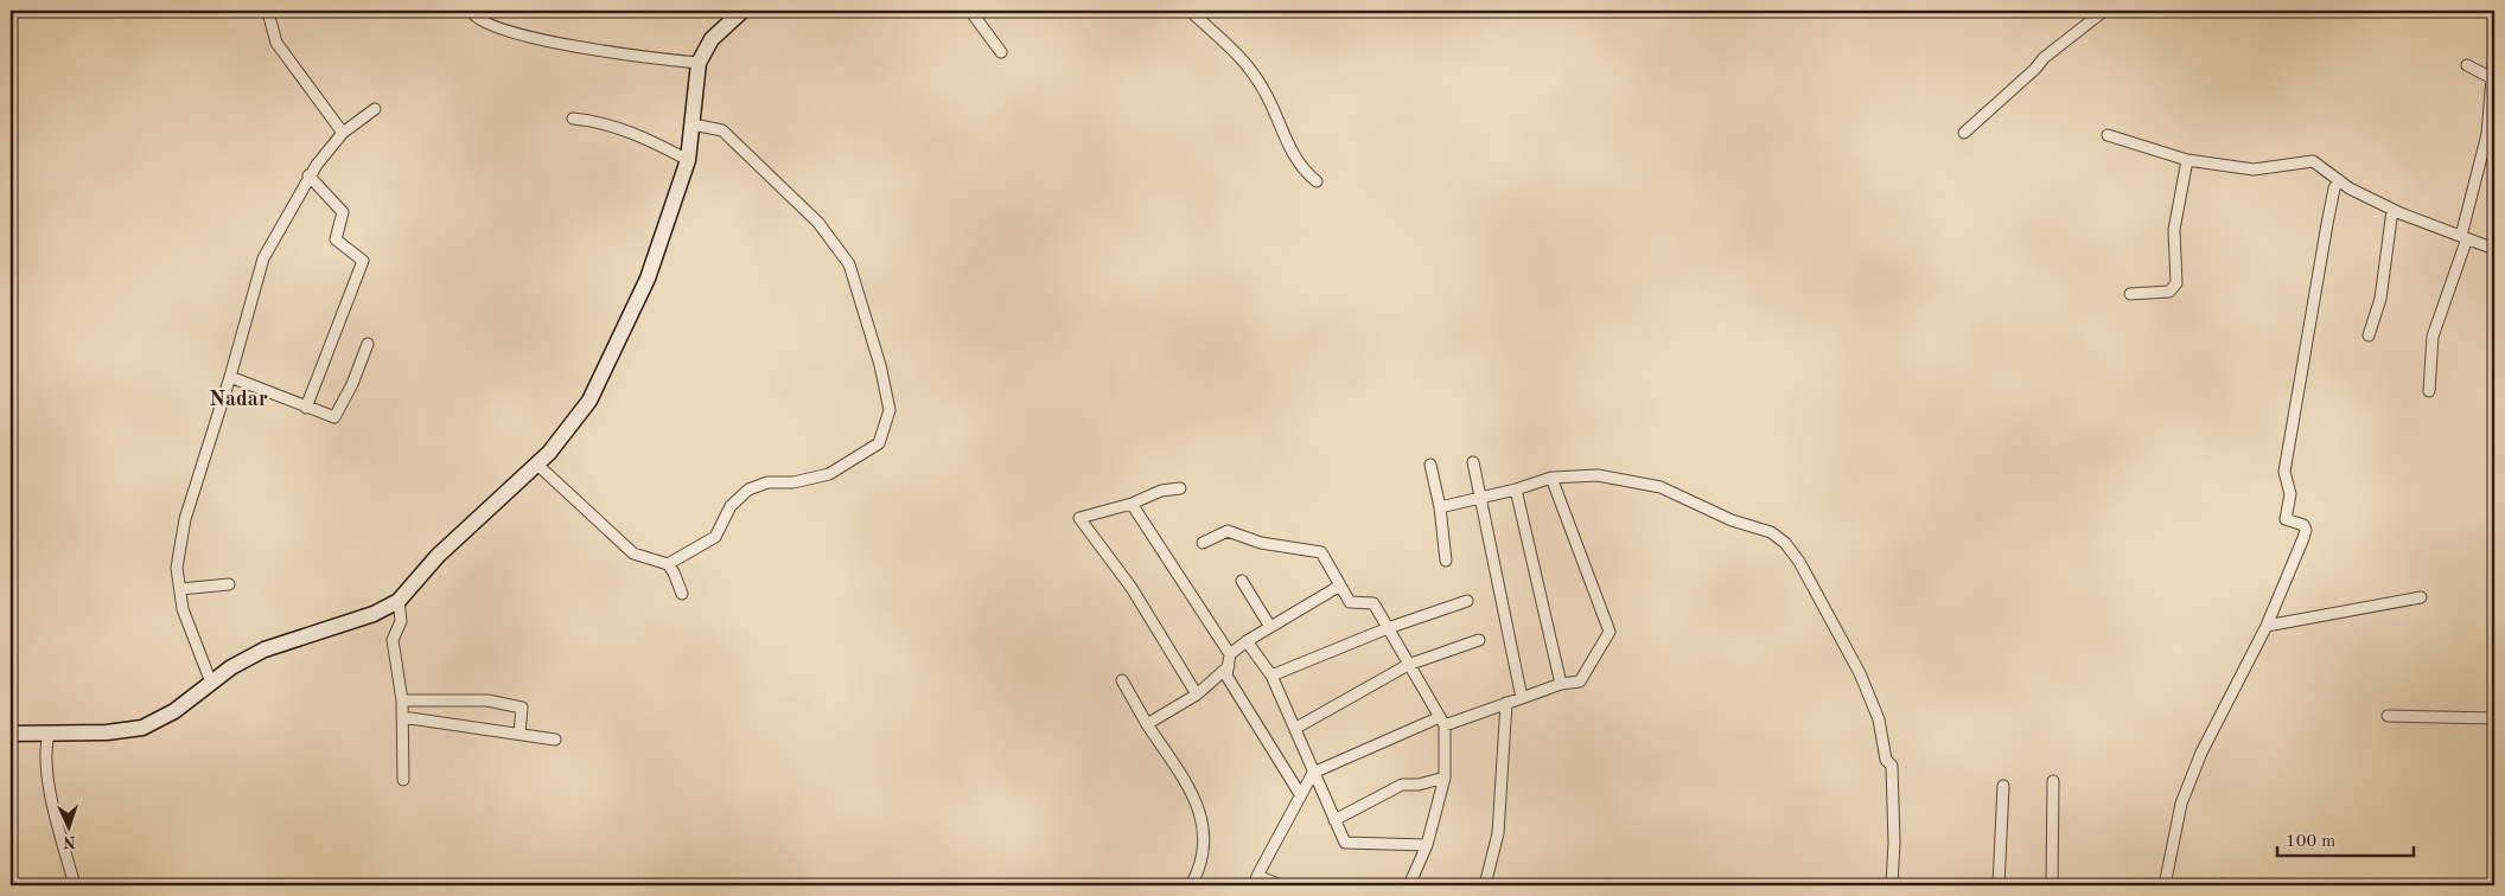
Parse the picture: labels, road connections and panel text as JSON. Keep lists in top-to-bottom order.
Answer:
{
  "districts": ["Nadar"],
  "scale_bar": "100 m",
  "north": "bottom"
}
